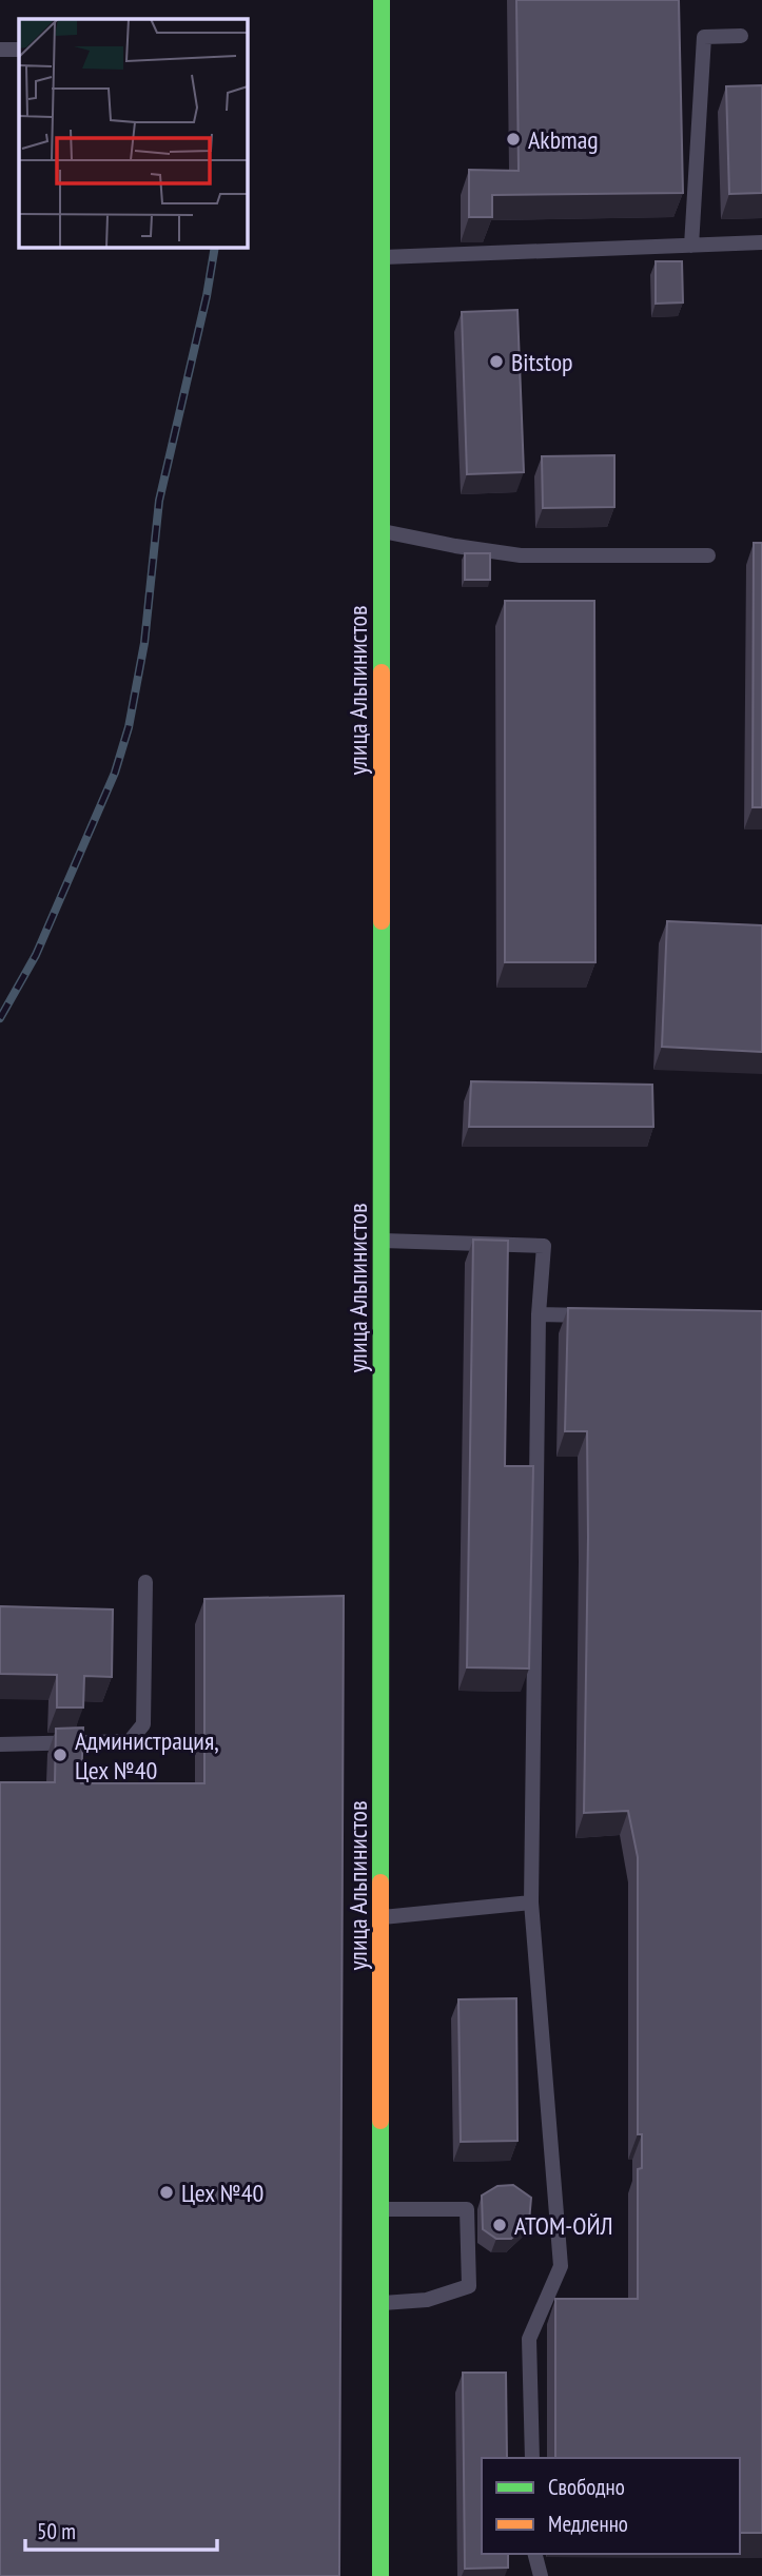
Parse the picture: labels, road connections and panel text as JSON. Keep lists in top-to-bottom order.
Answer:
{
  "streets": {
    "main road": ["улица Альпинистов"]
  },
  "places": [
    "Akbmag",
    "Bitstop",
    "Администрация, Цех №40",
    "Цех №40",
    "АТОМ-ОЙЛ"
  ],
  "legend": ["Свободно", "Медленно"],
  "scale_bar": "50 m"
}
